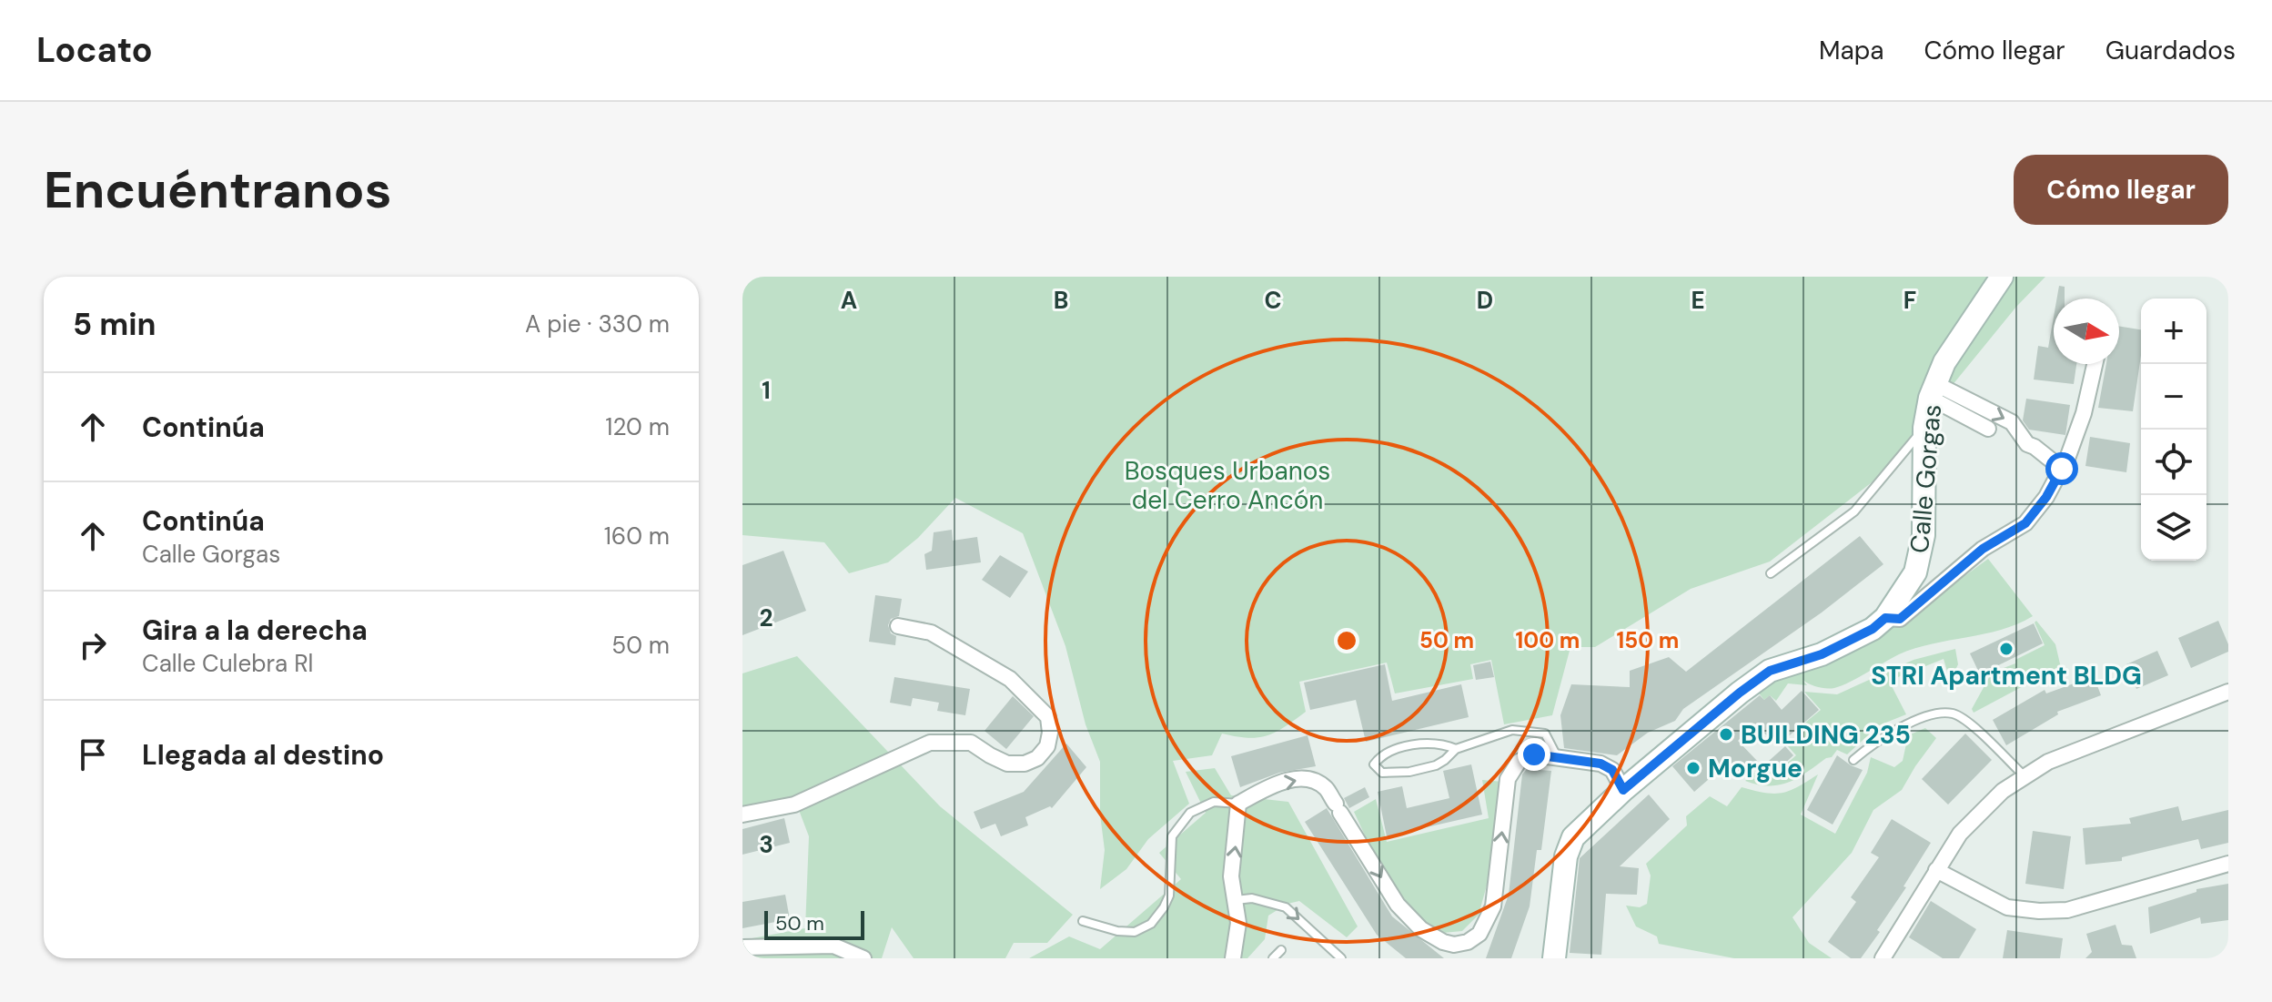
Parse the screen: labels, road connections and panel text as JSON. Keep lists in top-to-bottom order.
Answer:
{
  "streets": {
    "street": ["Calle Gorgas"]
  },
  "parks": ["Bosques Urbanos del Cerro Ancón"],
  "places": ["STRI Apartment BLDG", "BUILDING 235", "Morgue"],
  "scale_bar": "50 m",
  "north": "right",
  "page": {
    "header": "Locato",
    "nav": ["Mapa", "Cómo llegar", "Guardados"],
    "buttons": "Cómo llegar",
    "title": "Encuéntranos",
    "heading": ["5 min", "A pie · 330 m"],
    "map_buttons": ["+", "−"],
    "list": [
      ["Continúa", "120 m"],
      ["Continúa", "Calle Gorgas", "160 m"],
      ["Gira a la derecha", "Calle Culebra Rl", "50 m"],
      "Llegada al destino"
    ],
    "scale": "50 m"
  },
  "grid": {
    "columns": [
      "A",
      "B",
      "C",
      "D",
      "E",
      "F"
    ],
    "rows": ["1", "2", "3"]
  },
  "rings": ["50 m", "100 m", "150 m"]
}
